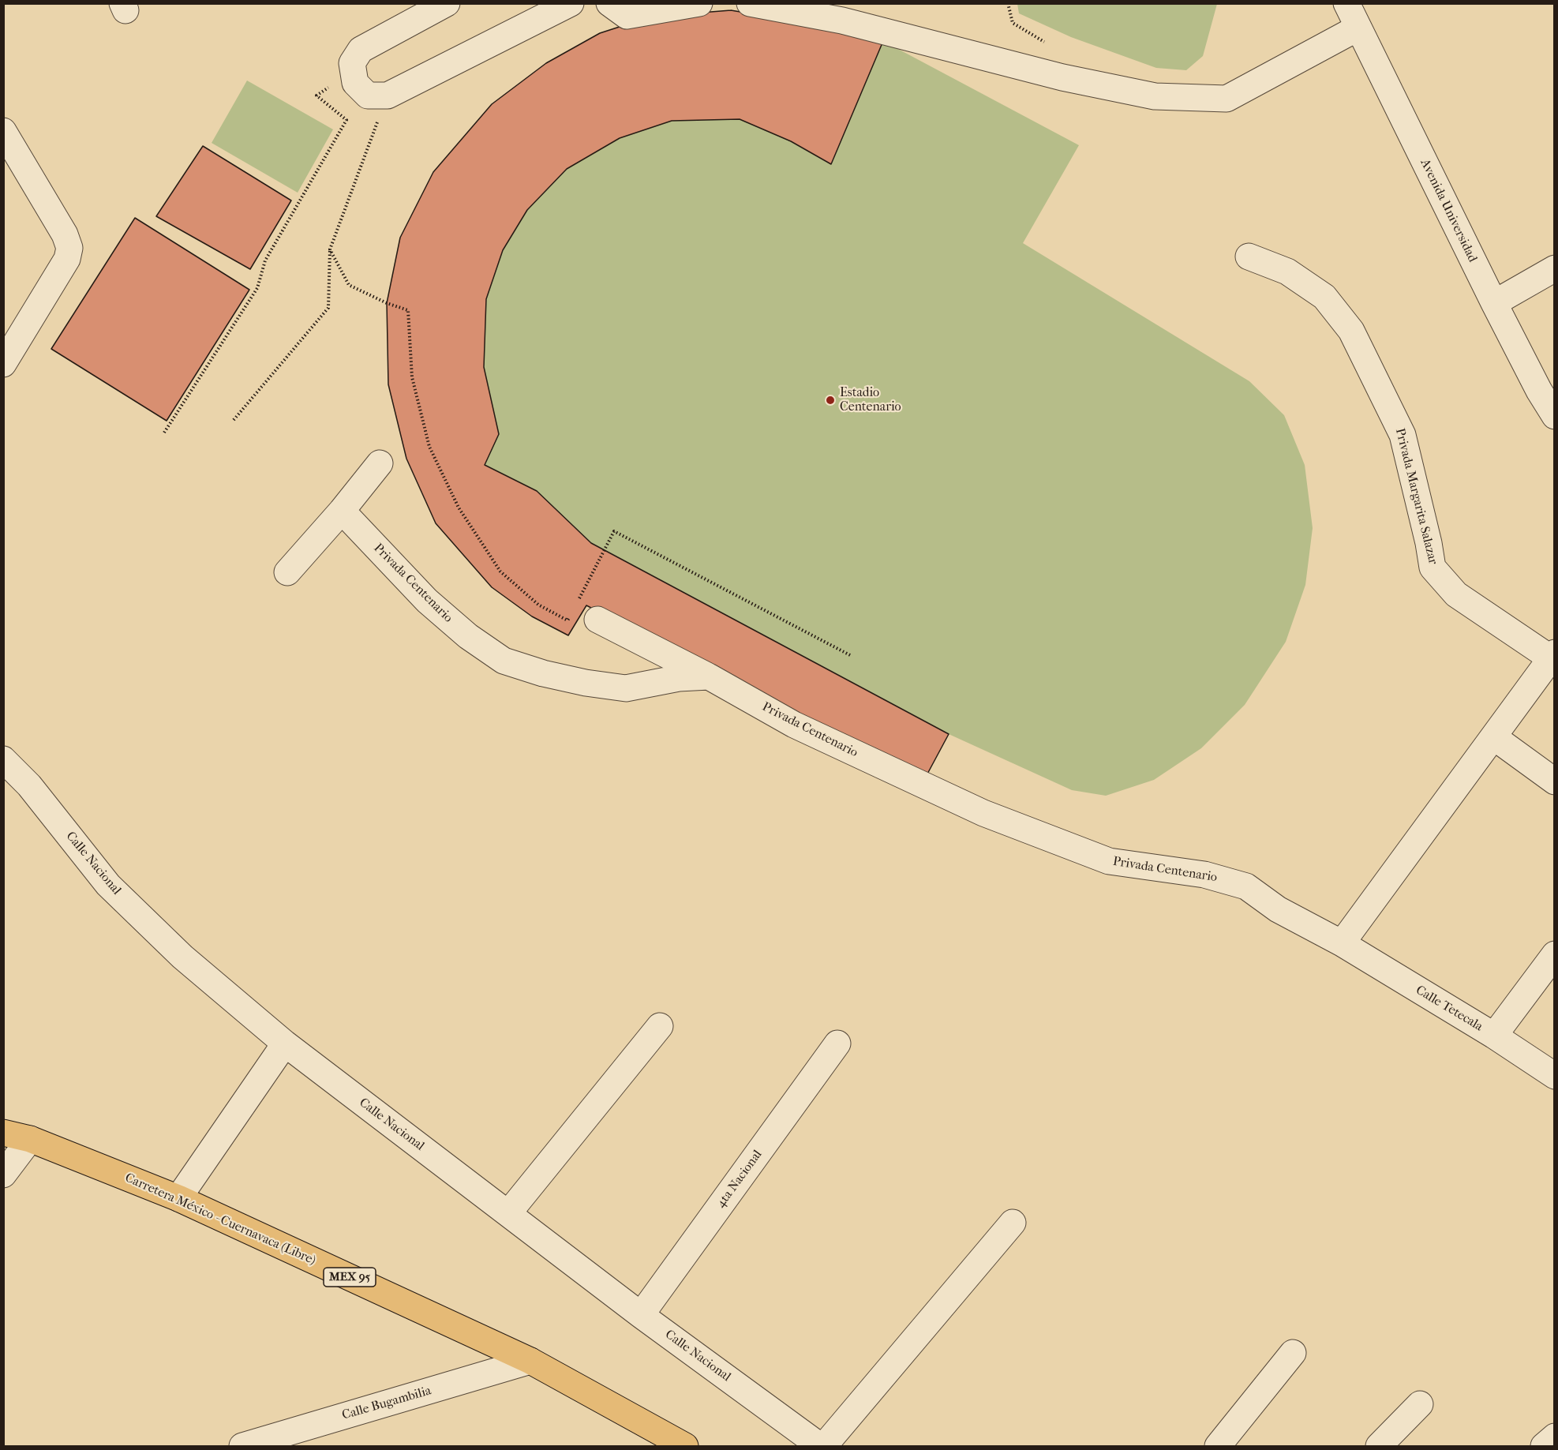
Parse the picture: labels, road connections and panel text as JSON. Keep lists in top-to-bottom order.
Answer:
{
  "streets": {
    "main road": ["Carretera México - Cuernavaca (Libre)", "MEX 95"],
    "street": [
      "Avenida Universidad",
      "Privada Margarita Salazar",
      "Privada Centenario",
      "Calle Nacional",
      "Calle Tetecala",
      "4ta Nacional",
      "Calle Bugambilia"
    ]
  },
  "crossings": [
    ["Privada Centenario", "Calle Tetecala"],
    ["Calle Nacional", "4ta Nacional"],
    ["Carretera México - Cuernavaca (Libre)", "Calle Bugambilia"]
  ],
  "places": ["Estadio Centenario"]
}
